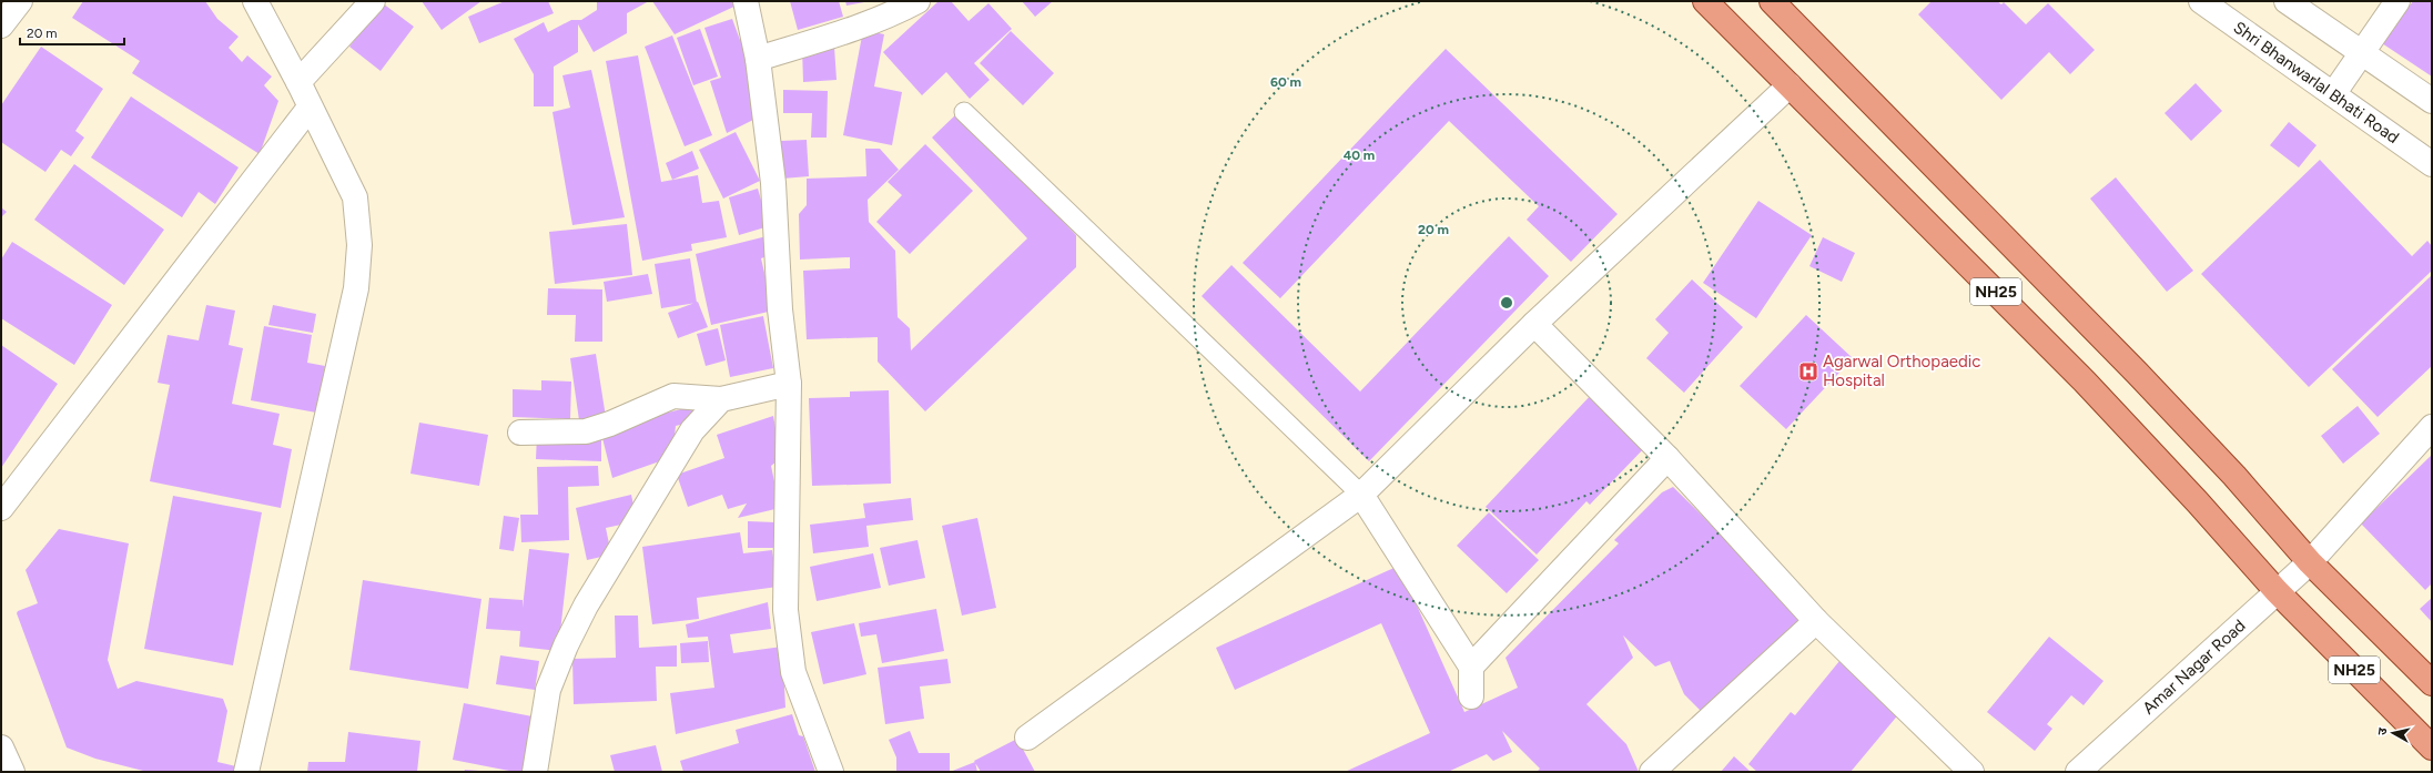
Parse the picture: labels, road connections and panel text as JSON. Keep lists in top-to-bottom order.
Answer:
{
  "streets": {
    "main road": ["NH25"],
    "street": ["Shri Bhanwarlal Bhati Road", "Amar Nagar Road"]
  },
  "crossings": [
    ["NH25", "Amar Nagar Road"]
  ],
  "places": {
    "hospital": ["Agarwal Orthopaedic Hospital"]
  },
  "scale_bar": "20 m",
  "north": "left",
  "rings": ["60 m", "40 m", "20 m"]
}
